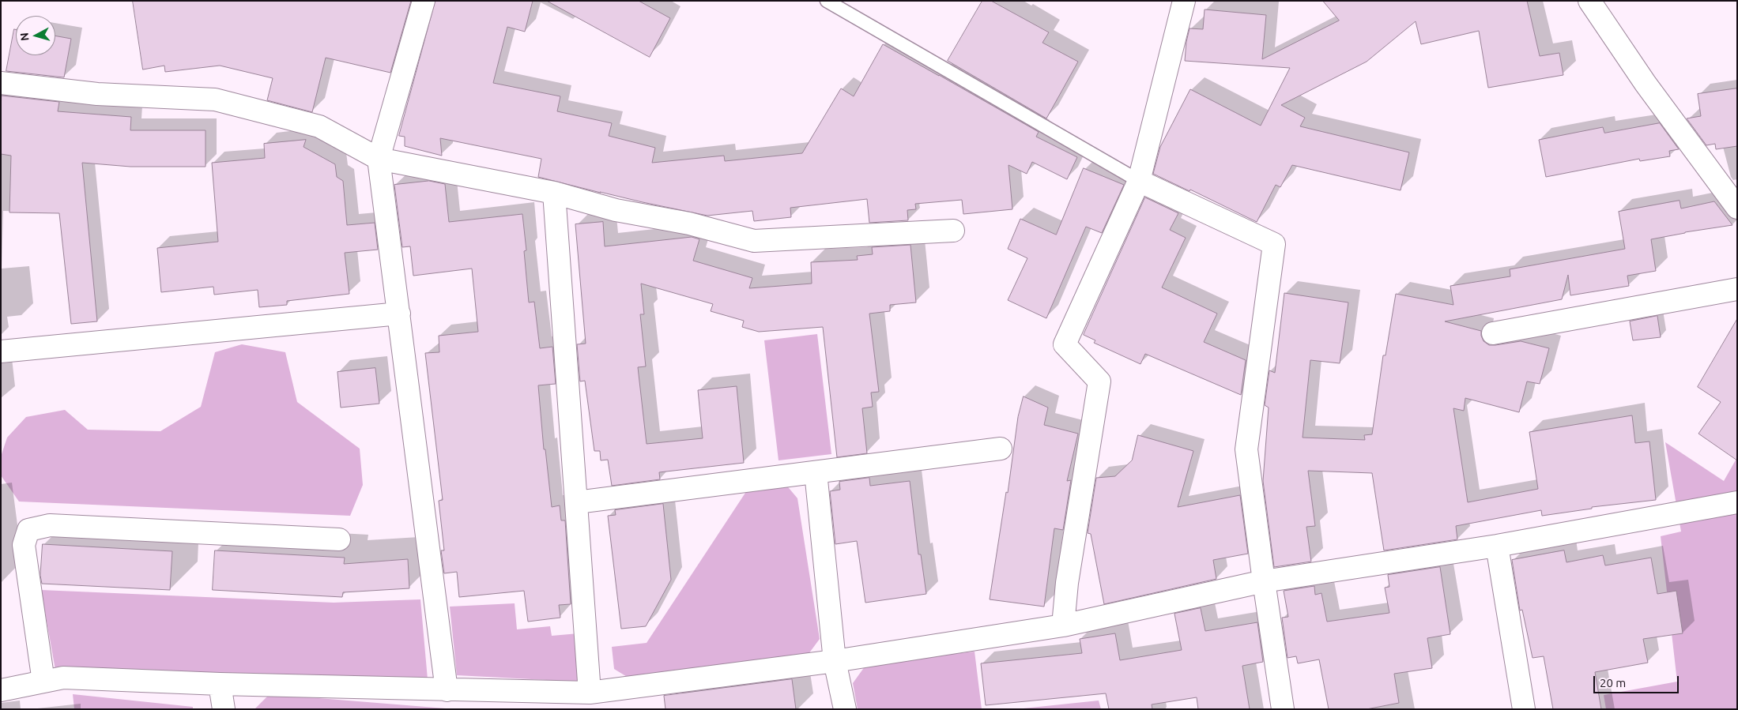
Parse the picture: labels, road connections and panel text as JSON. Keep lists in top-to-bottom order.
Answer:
{
  "scale_bar": "20 m",
  "north": "left"
}
